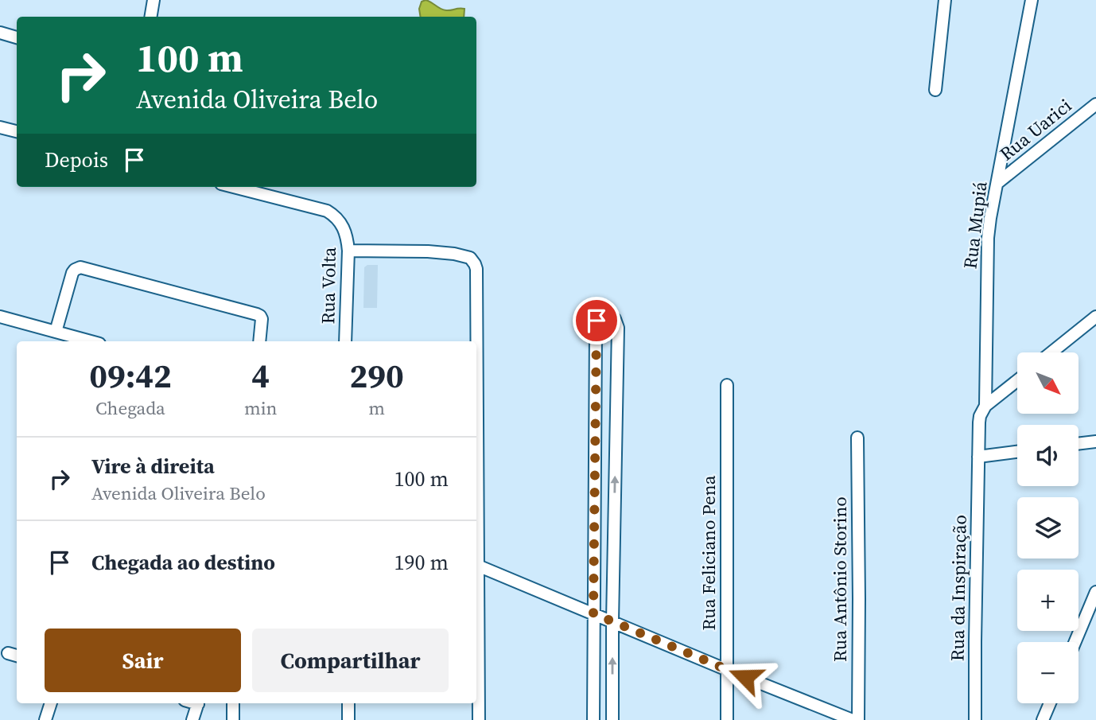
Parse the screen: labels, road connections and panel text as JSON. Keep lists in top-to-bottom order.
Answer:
{
  "streets": {
    "street": [
      "Rua Uarici",
      "Rua Mupiá",
      "Rua Volta",
      "Rua Feliciano Pena",
      "Rua Antônio Storino",
      "Rua da Inspiração"
    ]
  },
  "crossings": [
    ["Rua Uarici", "Rua Mupiá"],
    ["Rua Mupiá", "Rua da Inspiração"]
  ],
  "north": "bottom right",
  "page": {
    "turn": ["100 m", "Avenida Oliveira Belo"],
    "then": "Depois",
    "eta": [
      "09:42",
      "Chegada",
      "4",
      "min",
      "290",
      "m"
    ],
    "map_buttons": ["+", "−"],
    "list": [
      {
        "name": "Vire à direita",
        "note": "Avenida Oliveira Belo",
        "value": "100 m"
      },
      {
        "name": "Chegada ao destino",
        "value": "190 m"
      }
    ],
    "buttons": ["Sair", "Compartilhar"]
  }
}
